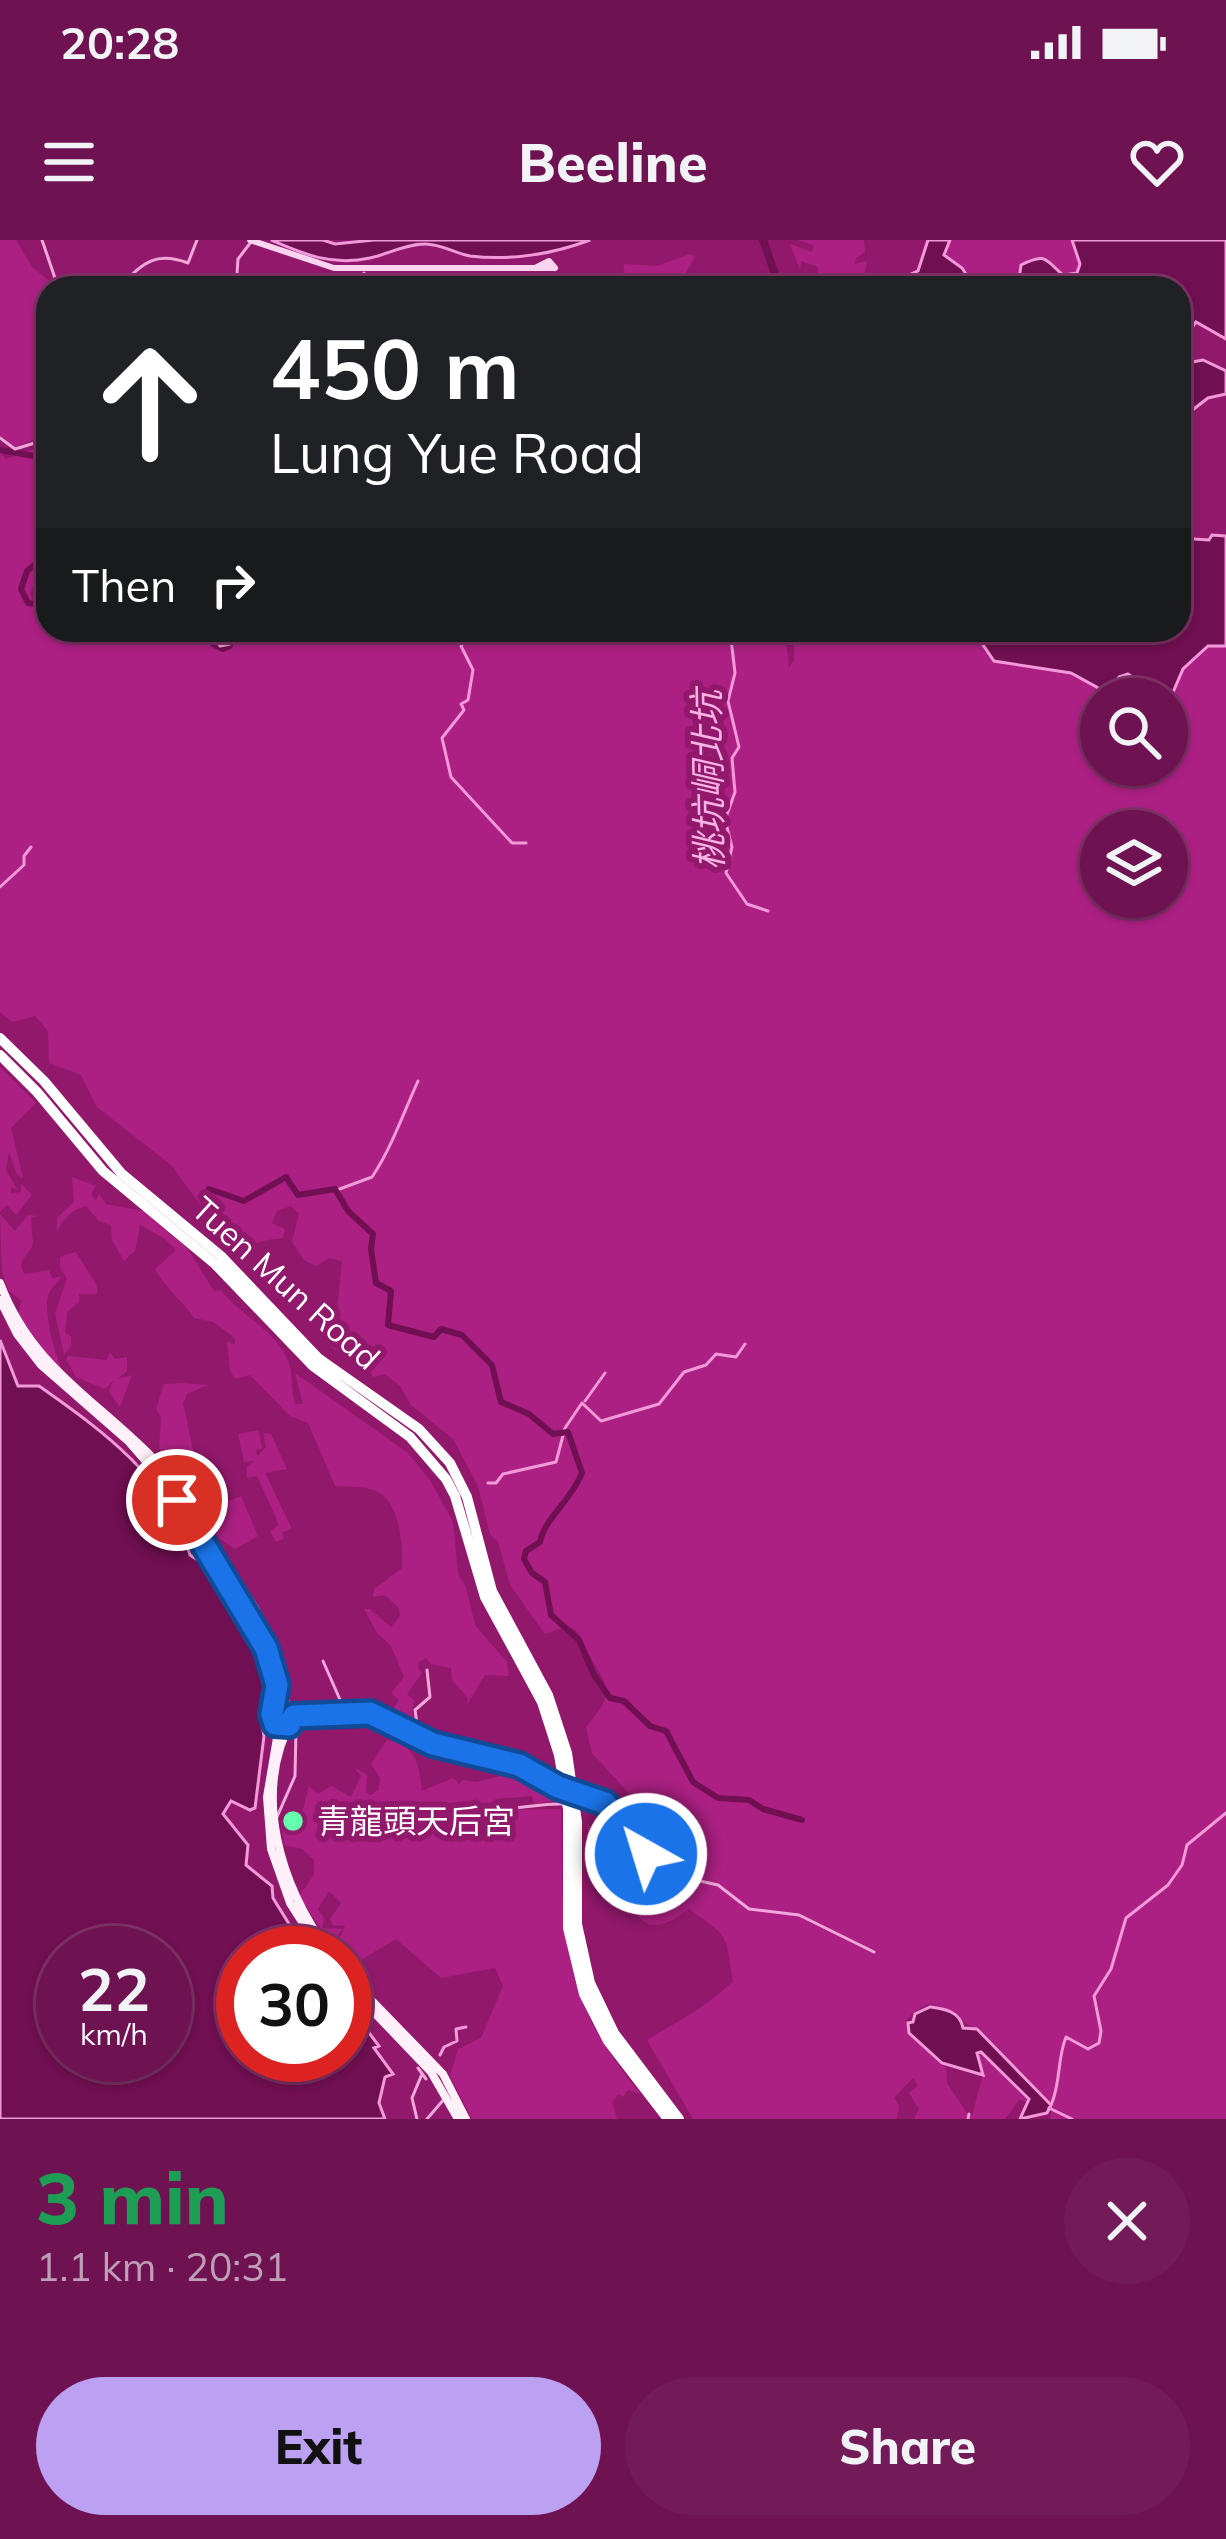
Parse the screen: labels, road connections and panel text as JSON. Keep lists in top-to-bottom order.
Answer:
{
  "streets": {
    "highway": ["Tuen Mun Road"]
  },
  "water": ["桃坑峒北坑"],
  "places": ["青龍頭天后宮"],
  "page": {
    "status": "20:28",
    "header": "Beeline",
    "turn": ["450 m", "Lung Yue Road"],
    "then": "Then",
    "speed": "22 km/h",
    "limit": "30",
    "heading": ["3 min", "1.1 km · 20:31"],
    "buttons": ["Exit", "Share"]
  }
}
